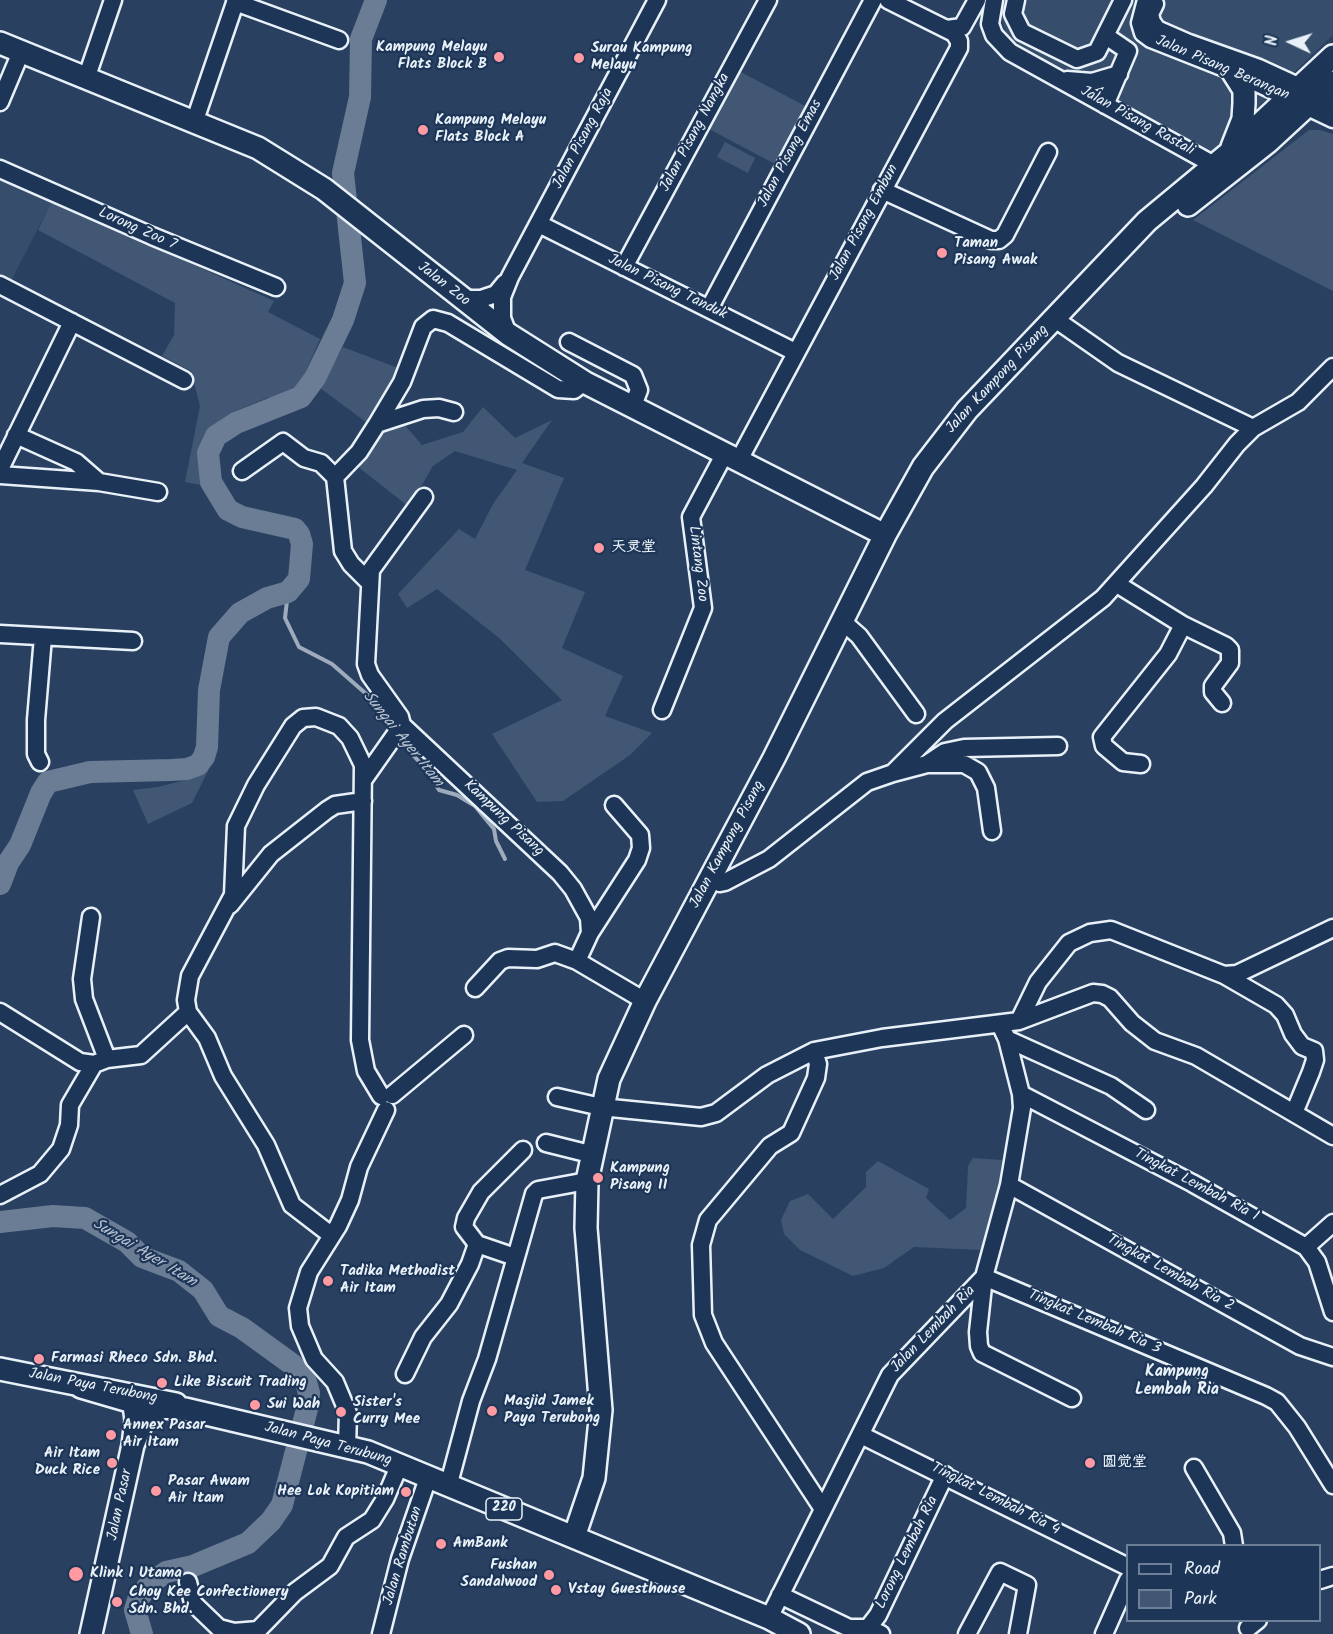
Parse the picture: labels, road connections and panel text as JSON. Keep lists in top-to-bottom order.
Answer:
{
  "streets": {
    "main road": [
      "Jalan Zoo",
      "Jalan Kampong Pisang",
      "Jalan Paya Terubong",
      "Jalan Paya Terubung",
      "Jalan Pasar",
      "220"
    ],
    "street": [
      "Jalan Pisang Berangan",
      "Jalan Pisang Rastali",
      "Jalan Pisang Nangka",
      "Jalan Pisang Raja",
      "Jalan Pisang Emas",
      "Jalan Pisang Embun",
      "Lorong Zoo 7",
      "Jalan Pisang Tanduk",
      "Lintang Zoo",
      "Kampung Pisang",
      "Tingkat Lembah Ria 1",
      "Tingkat Lembah Ria 2",
      "Tingkat Lembah Ria 3",
      "Jalan Lembah Ria",
      "Tingkat Lembah Ria 4",
      "Lorong Lembah Ria",
      "Jalan Rambutan"
    ]
  },
  "crossings": [
    ["Jalan Pisang Berangan", "Jalan Kampong Pisang"],
    ["Jalan Pisang Rastali", "Jalan Kampong Pisang"],
    ["Jalan Pisang Nangka", "Jalan Pisang Tanduk"],
    ["Jalan Pisang Raja", "Jalan Zoo"],
    ["Jalan Pisang Raja", "Jalan Pisang Tanduk"],
    ["Jalan Pisang Emas", "Jalan Pisang Tanduk"],
    ["Jalan Pisang Embun", "Jalan Zoo"],
    ["Jalan Pisang Embun", "Jalan Pisang Tanduk"],
    ["Jalan Pisang Embun", "Lintang Zoo"],
    ["Jalan Zoo", "Jalan Kampong Pisang"],
    ["Jalan Zoo", "Lintang Zoo"],
    ["Jalan Kampong Pisang", "Jalan Paya Terubung"],
    ["Tingkat Lembah Ria 1", "Jalan Lembah Ria"],
    ["Tingkat Lembah Ria 2", "Jalan Lembah Ria"],
    ["Tingkat Lembah Ria 3", "Jalan Lembah Ria"],
    ["Jalan Lembah Ria", "Jalan Paya Terubung"],
    ["Jalan Lembah Ria", "Tingkat Lembah Ria 4"],
    ["Jalan Paya Terubong", "Jalan Paya Terubung"],
    ["Jalan Paya Terubong", "Jalan Pasar"],
    ["Jalan Paya Terubung", "Jalan Pasar"],
    ["Jalan Paya Terubung", "Jalan Rambutan"],
    ["Tingkat Lembah Ria 4", "Lorong Lembah Ria"]
  ],
  "districts": ["Kampung Lembah Ria"],
  "water": ["Sungai Ayer Itam"],
  "places": [
    "Kampung Melayu Flats Block B",
    "Surau Kampung Melayu",
    "Kampung Melayu Flats Block A",
    "Taman Pisang Awak",
    "天灵堂",
    "Kampung Pisang II",
    "Tadika Methodist Air Itam",
    "Farmasi Rheco Sdn. Bhd.",
    "Like Biscuit Trading",
    "Sui Wah",
    "Masjid Jamek Paya Terubong",
    "Sister's Curry Mee",
    "Annex Pasar Air Itam",
    "Air Itam Duck Rice",
    "圆觉堂",
    "Pasar Awam Air Itam",
    "Hee Lok Kopitiam",
    "AmBank",
    "Klink 1 Utama",
    "Fushan Sandalwood",
    "Vstay Guesthouse",
    "Choy Kee Confectionery Sdn. Bhd."
  ],
  "legend": ["Road", "Park"],
  "north": "left"
}
